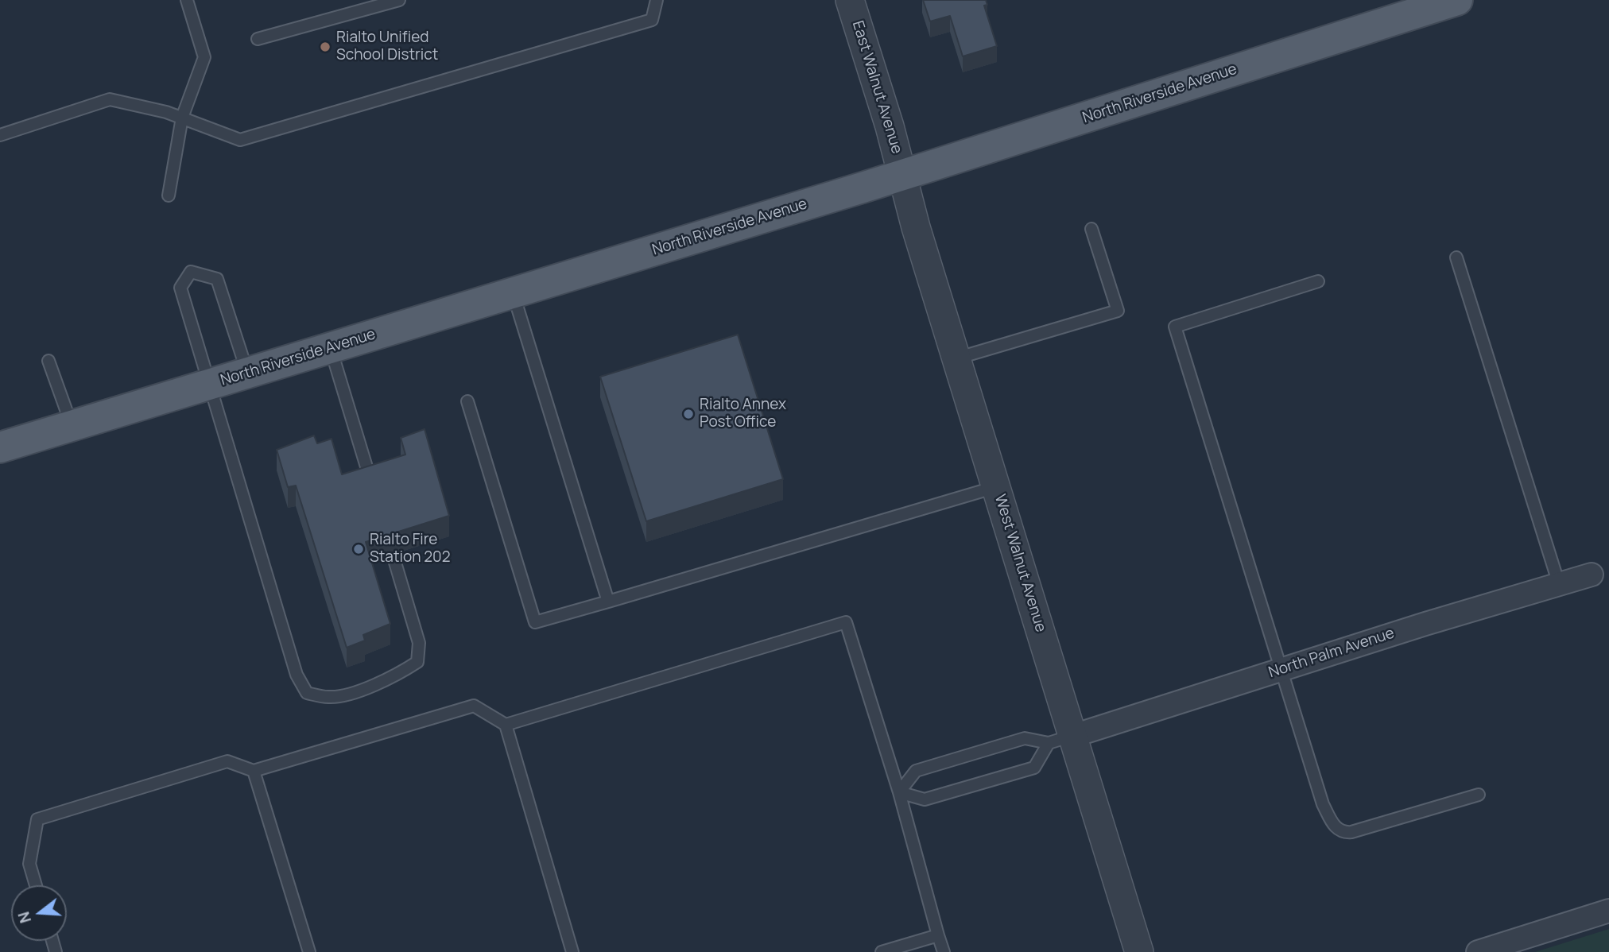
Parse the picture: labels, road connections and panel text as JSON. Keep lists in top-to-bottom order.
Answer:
{
  "streets": {
    "main road": ["North Riverside Avenue"],
    "street": ["East Walnut Avenue", "West Walnut Avenue", "North Palm Avenue"]
  },
  "crossings": [
    ["East Walnut Avenue", "North Riverside Avenue"],
    ["East Walnut Avenue", "West Walnut Avenue"],
    ["North Riverside Avenue", "West Walnut Avenue"],
    ["West Walnut Avenue", "North Palm Avenue"]
  ],
  "places": ["Rialto Unified School District", "Rialto Annex Post Office", "Rialto Fire Station 202"],
  "north": "left"
}
